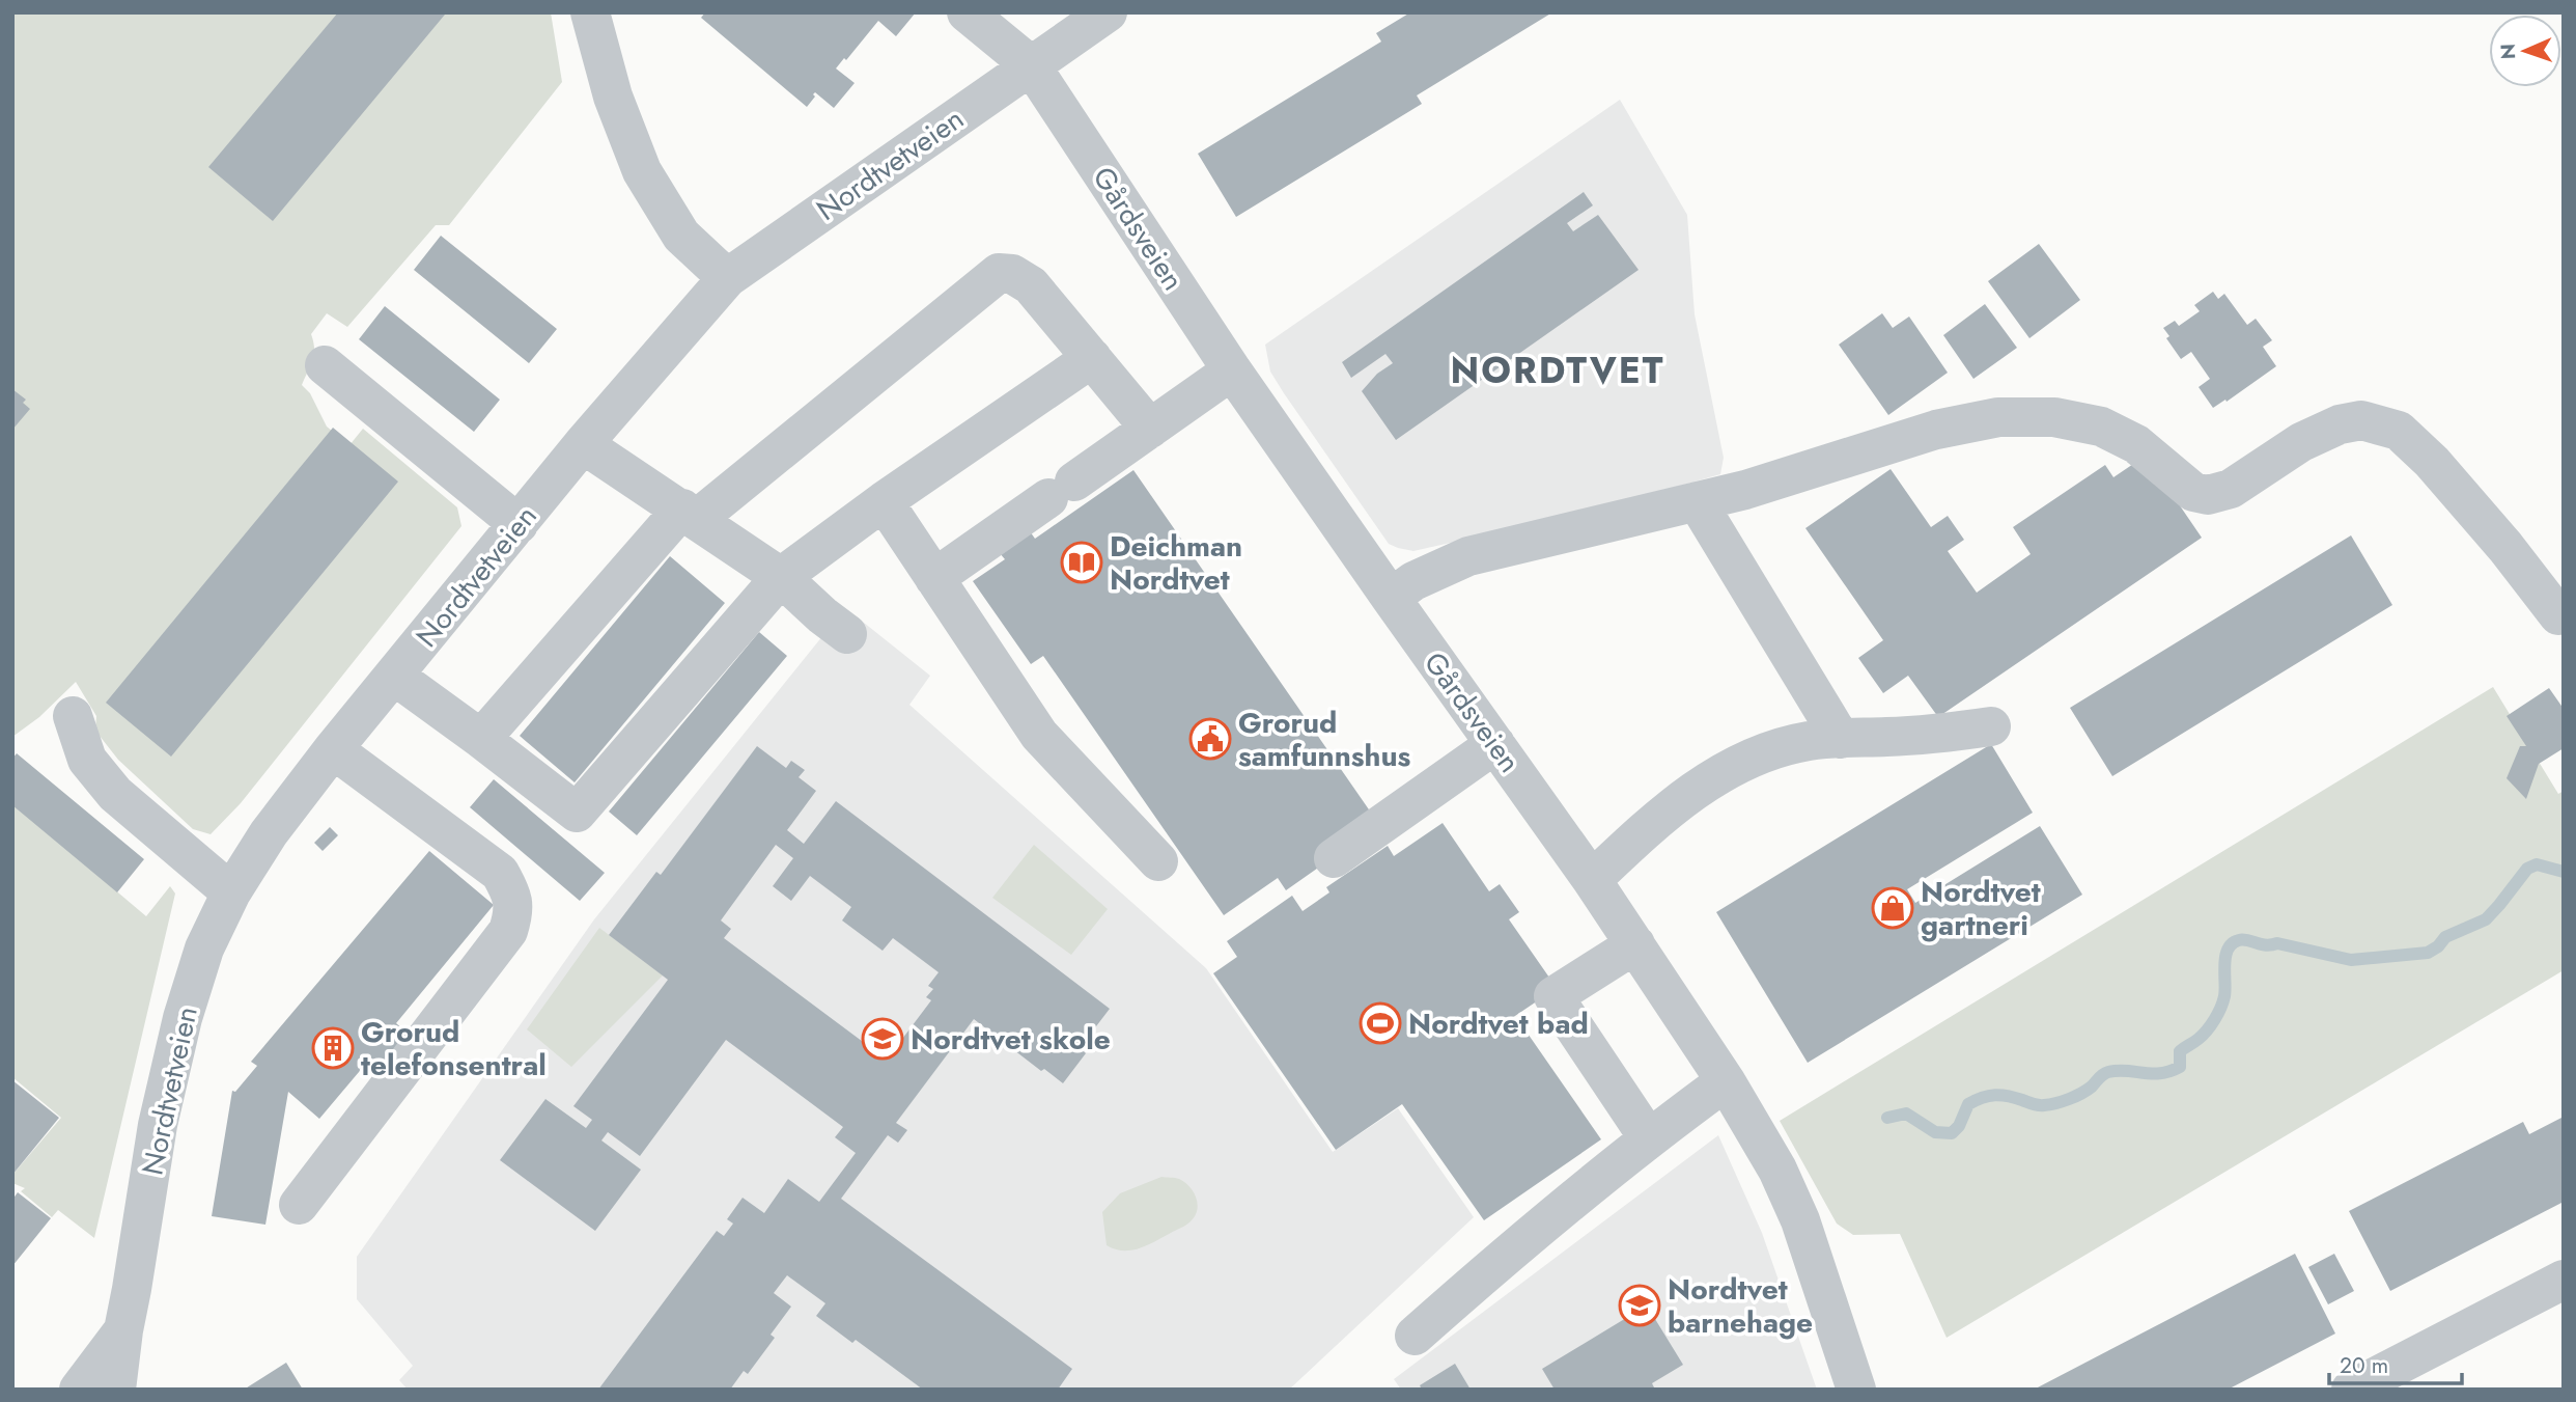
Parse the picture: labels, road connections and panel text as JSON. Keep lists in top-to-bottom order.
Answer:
{
  "streets": {
    "street": ["Nordtvetveien", "Gårdsveien"]
  },
  "crossings": [
    ["Nordtvetveien", "Gårdsveien"]
  ],
  "districts": ["NORDTVET"],
  "places": {
    "library": ["Deichman Nordtvet"],
    "public building": ["Grorud samfunnshus"],
    "shop": ["Nordtvet gartneri"],
    "sports": ["Nordtvet bad"],
    "school or university": ["Nordtvet skole", "Nordtvet barnehage"],
    "building": ["Grorud telefonsentral"]
  },
  "scale_bar": "20 m",
  "north": "left"
}
